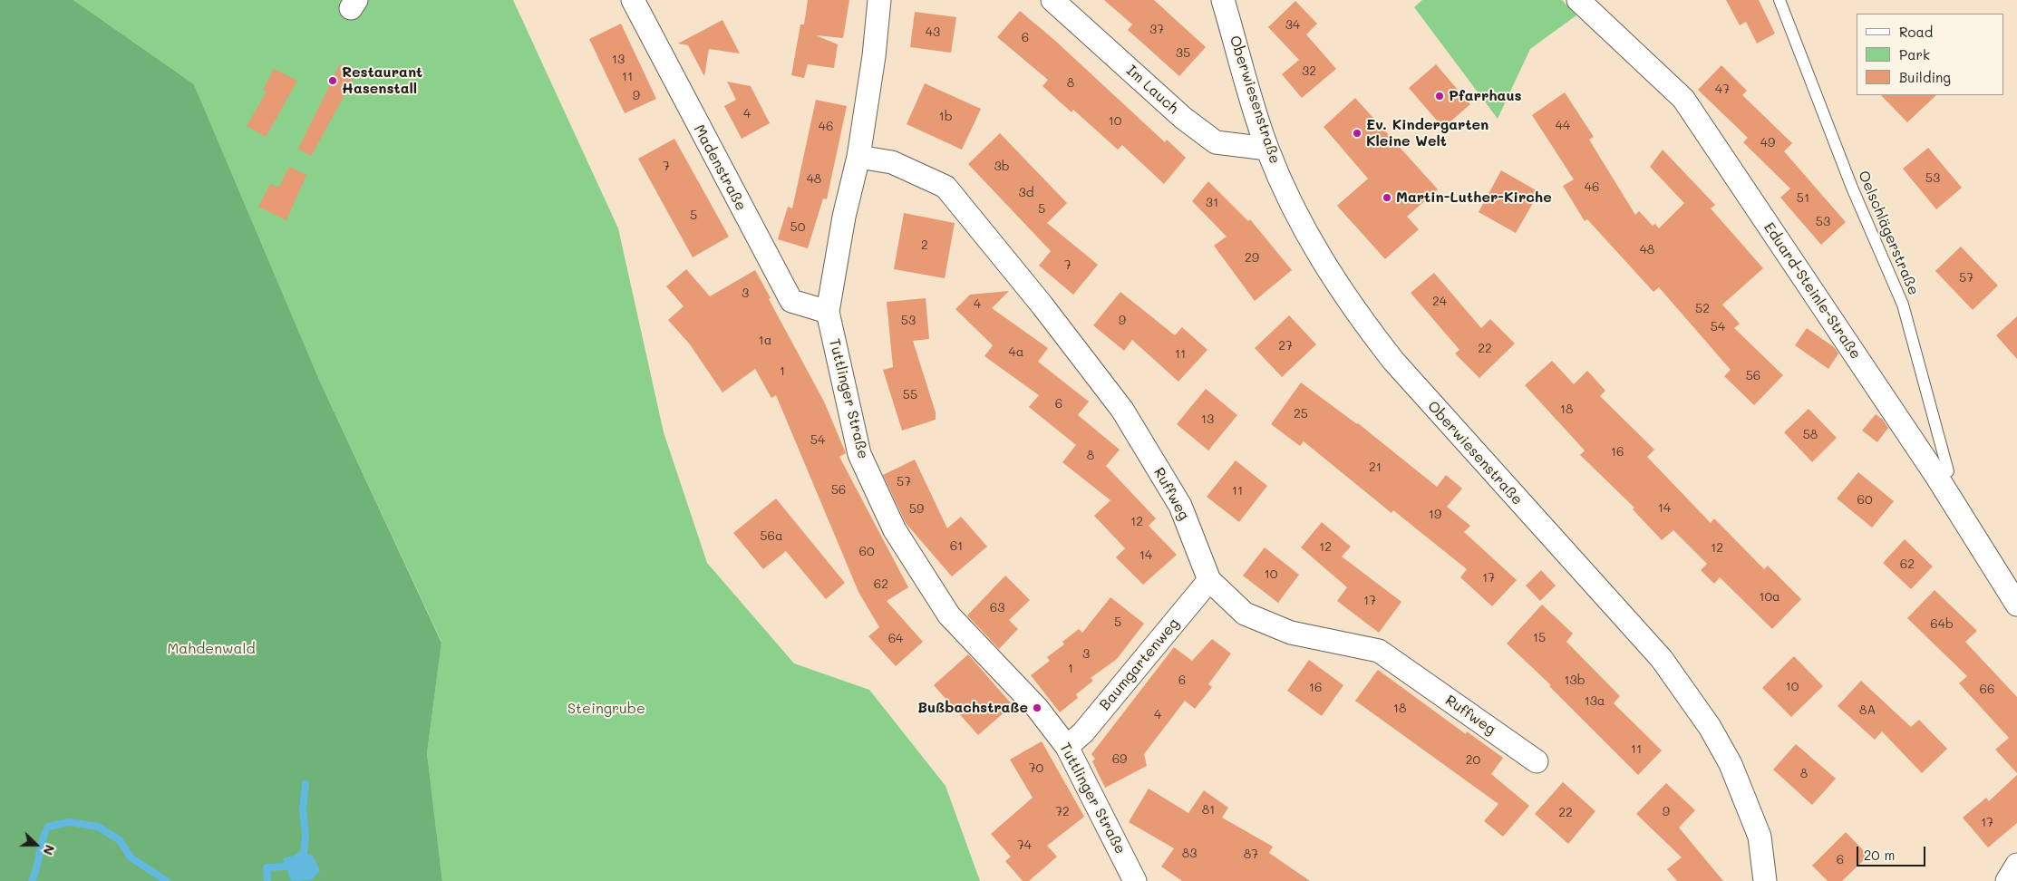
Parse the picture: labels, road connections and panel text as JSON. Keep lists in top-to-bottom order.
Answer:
{
  "streets": {
    "street": [
      "Im Lauch",
      "Oberwiesenstraße",
      "Madenstraße",
      "Eduard-Steinle-Straße",
      "Tuttlinger Straße",
      "Ruffweg",
      "Baumgartenweg"
    ],
    "lane": ["Oelschlägerstraße"]
  },
  "crossings": [
    ["Im Lauch", "Oberwiesenstraße"],
    ["Madenstraße", "Tuttlinger Straße"],
    ["Oelschlägerstraße", "Eduard-Steinle-Straße"],
    ["Tuttlinger Straße", "Ruffweg"],
    ["Tuttlinger Straße", "Baumgartenweg"],
    ["Ruffweg", "Baumgartenweg"]
  ],
  "parks": ["Mahdenwald", "Steingrube"],
  "places": [
    "Restaurant Hasenstall",
    "Pfarrhaus",
    "Ev. Kindergarten Kleine Welt",
    "Martin-Luther-Kirche",
    "Bußbachstraße"
  ],
  "house_numbers": [
    "34",
    "37",
    "43",
    "6",
    "35",
    "13",
    "32",
    "11",
    "8",
    "47",
    "9",
    "4",
    "1b",
    "10",
    "44",
    "46",
    "49",
    "7",
    "3b",
    "53",
    "48",
    "46",
    "3d",
    "51",
    "31",
    "5",
    "5",
    "53",
    "50",
    "2",
    "48",
    "29",
    "7",
    "57",
    "3",
    "24",
    "4",
    "52",
    "53",
    "9",
    "54",
    "1a",
    "27",
    "22",
    "4a",
    "11",
    "1",
    "56",
    "55",
    "6",
    "18",
    "25",
    "13",
    "58",
    "54",
    "16",
    "8",
    "21",
    "57",
    "56",
    "11",
    "60",
    "14",
    "59",
    "19",
    "12",
    "56a",
    "61",
    "12",
    "12",
    "60",
    "14",
    "62",
    "10",
    "17",
    "62",
    "10a",
    "17",
    "63",
    "5",
    "64b",
    "15",
    "64",
    "3",
    "1",
    "6",
    "13b",
    "10",
    "16",
    "66",
    "13a",
    "18",
    "8A",
    "4",
    "11",
    "69",
    "20",
    "70",
    "8",
    "81",
    "72",
    "9",
    "22",
    "17",
    "74",
    "83",
    "87",
    "6"
  ],
  "legend": ["Road", "Park", "Building"],
  "scale_bar": "20 m",
  "north": "right"
}
